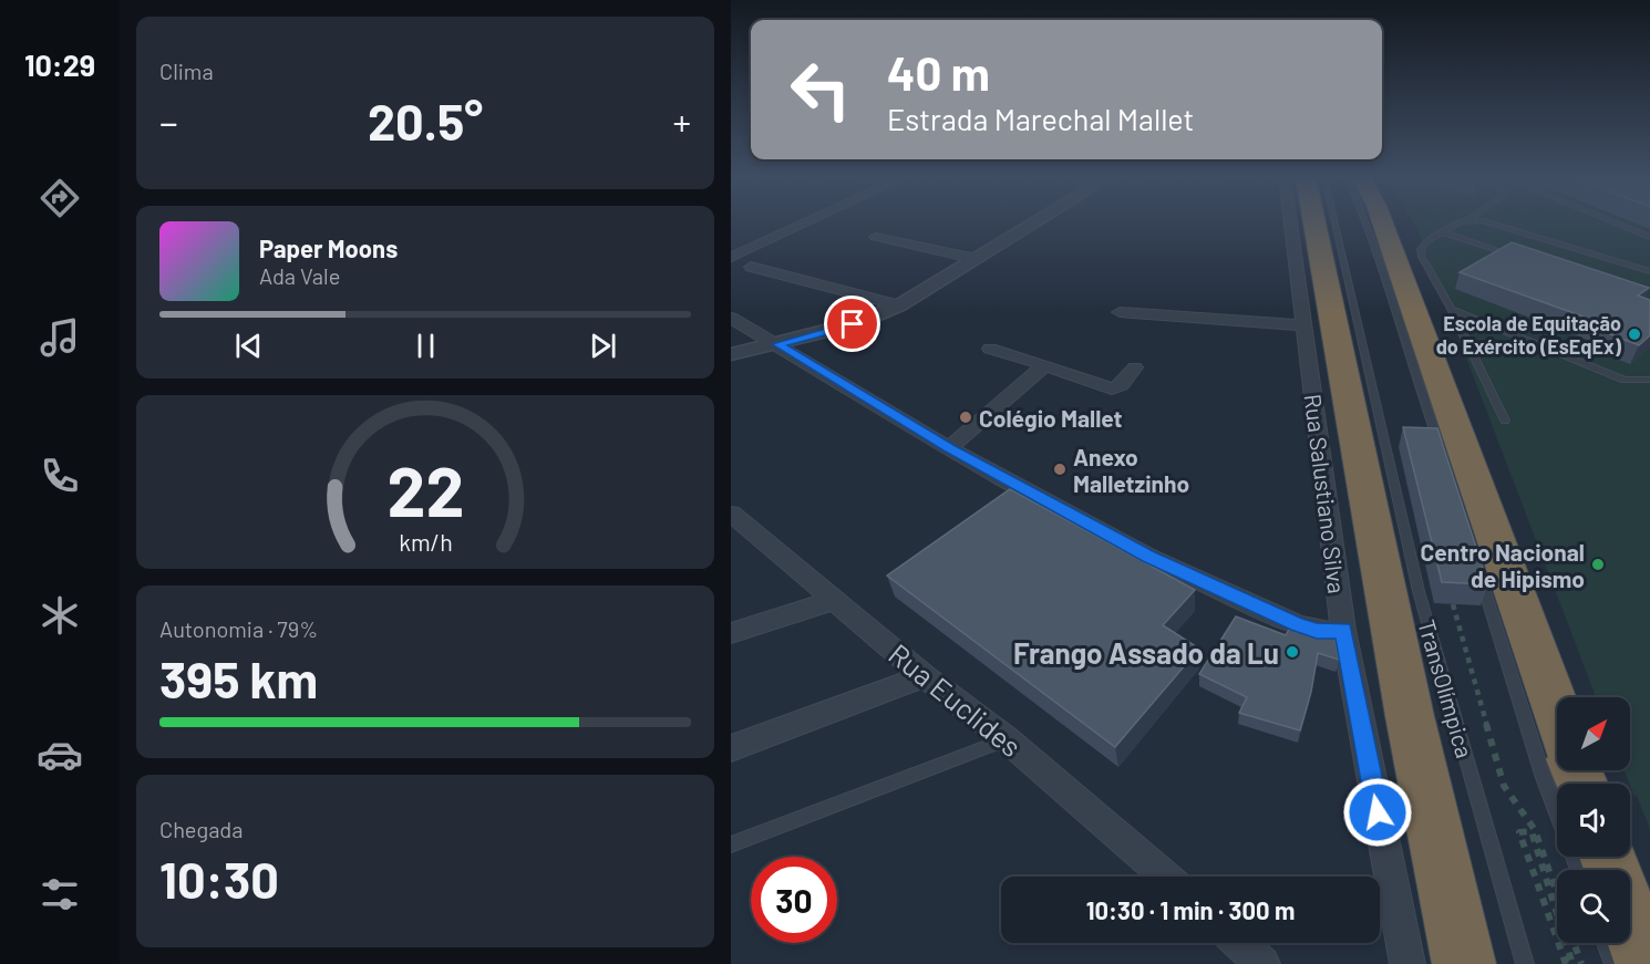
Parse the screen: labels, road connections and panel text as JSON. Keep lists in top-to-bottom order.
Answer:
{
  "streets": {
    "highway": ["TransOlímpica"],
    "street": ["Rua Salustiano Silva", "Rua Euclides"]
  },
  "crossings": [
    ["Rua Salustiano Silva", "TransOlímpica"]
  ],
  "places": [
    "Escola de Equitação do Exército (EsEqEx)",
    "Colégio Mallet",
    "Anexo Malletzinho",
    "Centro Nacional de Hipismo",
    "Frango Assado da Lu"
  ],
  "north": "top right",
  "page": {
    "tabs": "10:29",
    "tile": [
      "Clima",
      ["Autonomia · 79%", "395 km"],
      ["Chegada", "10:30"]
    ],
    "turn": ["40 m", "Estrada Marechal Mallet"],
    "heat": ["−", "20.5°", "+"],
    "song": ["Paper Moons", "Ada Vale"],
    "limit": "30",
    "trip": "10:30 · 1 min · 300 m",
    "gauge": ["22", "km/h"]
  }
}
